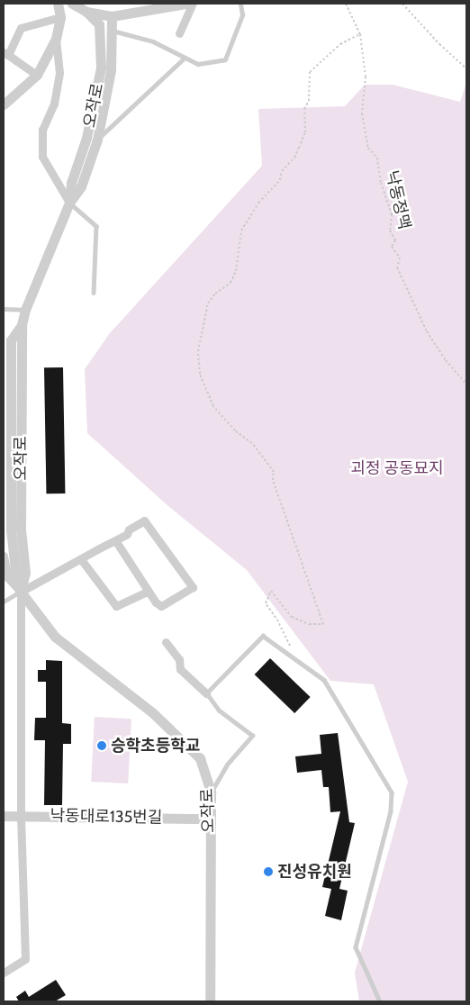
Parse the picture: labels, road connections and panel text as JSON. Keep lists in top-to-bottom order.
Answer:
{
  "streets": {
    "street": ["오작로", "낙동대로135번길"],
    "path": ["낙동정맥"]
  },
  "crossings": [
    ["오작로", "낙동대로135번길"]
  ],
  "parks": ["괴정 공동묘지"],
  "places": ["승학초등학교", "진성유치원"]
}
